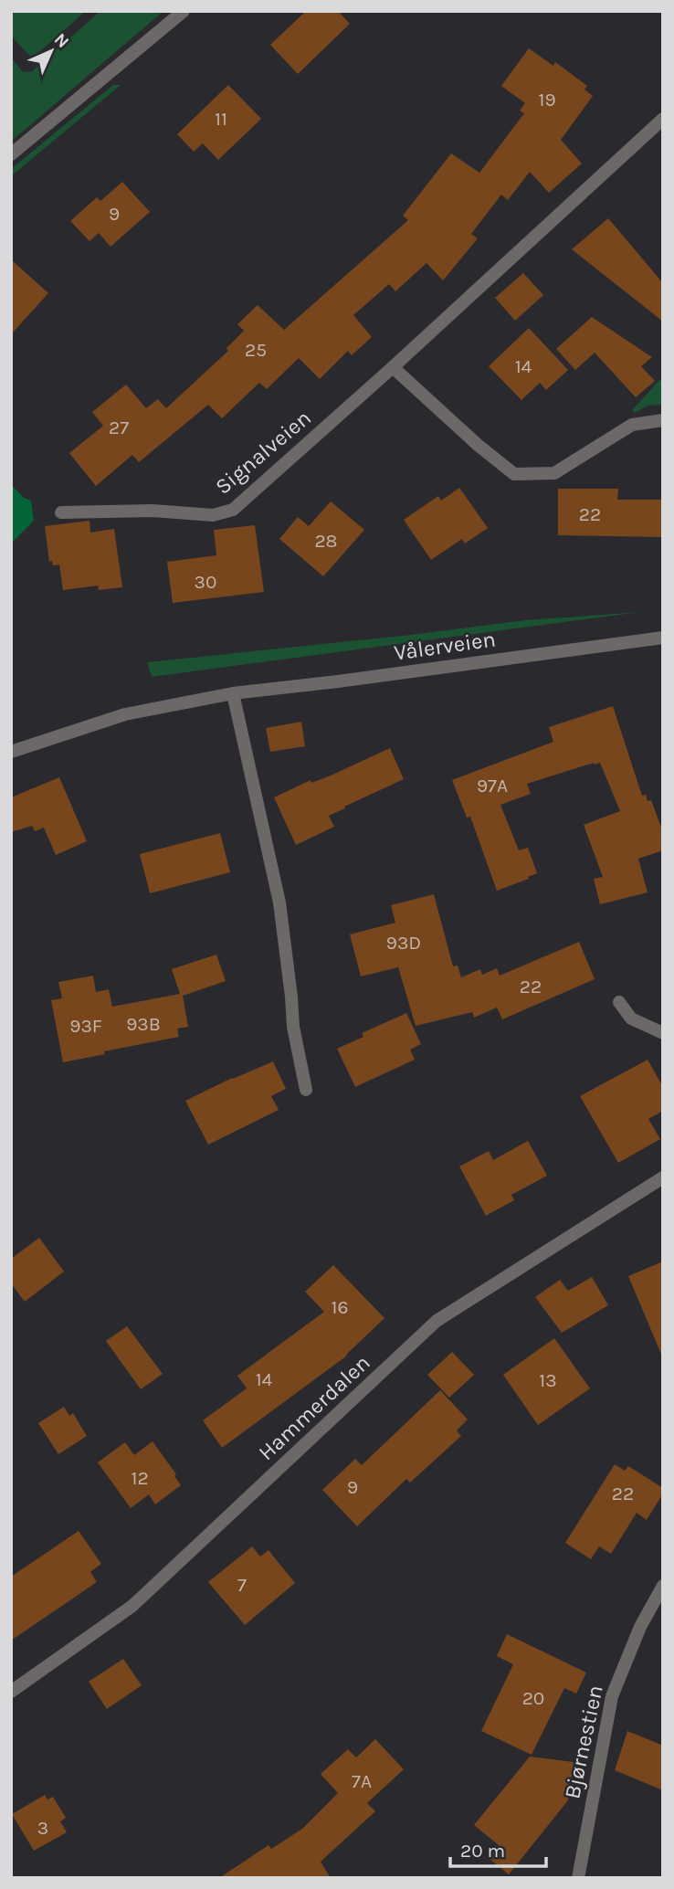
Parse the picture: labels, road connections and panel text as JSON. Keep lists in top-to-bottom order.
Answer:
{
  "streets": {
    "street": [
      "Signalveien",
      "Vålerveien",
      "Hammerdalen",
      "Bjørnestien"
    ]
  },
  "house_numbers": [
    "19",
    "11",
    "9",
    "25",
    "14",
    "27",
    "22",
    "28",
    "30",
    "97A",
    "93D",
    "22",
    "93B",
    "93F",
    "16",
    "14",
    "13",
    "12",
    "9",
    "22",
    "7",
    "20",
    "7A",
    "3"
  ],
  "scale_bar": "20 m",
  "north": "top right"
}
